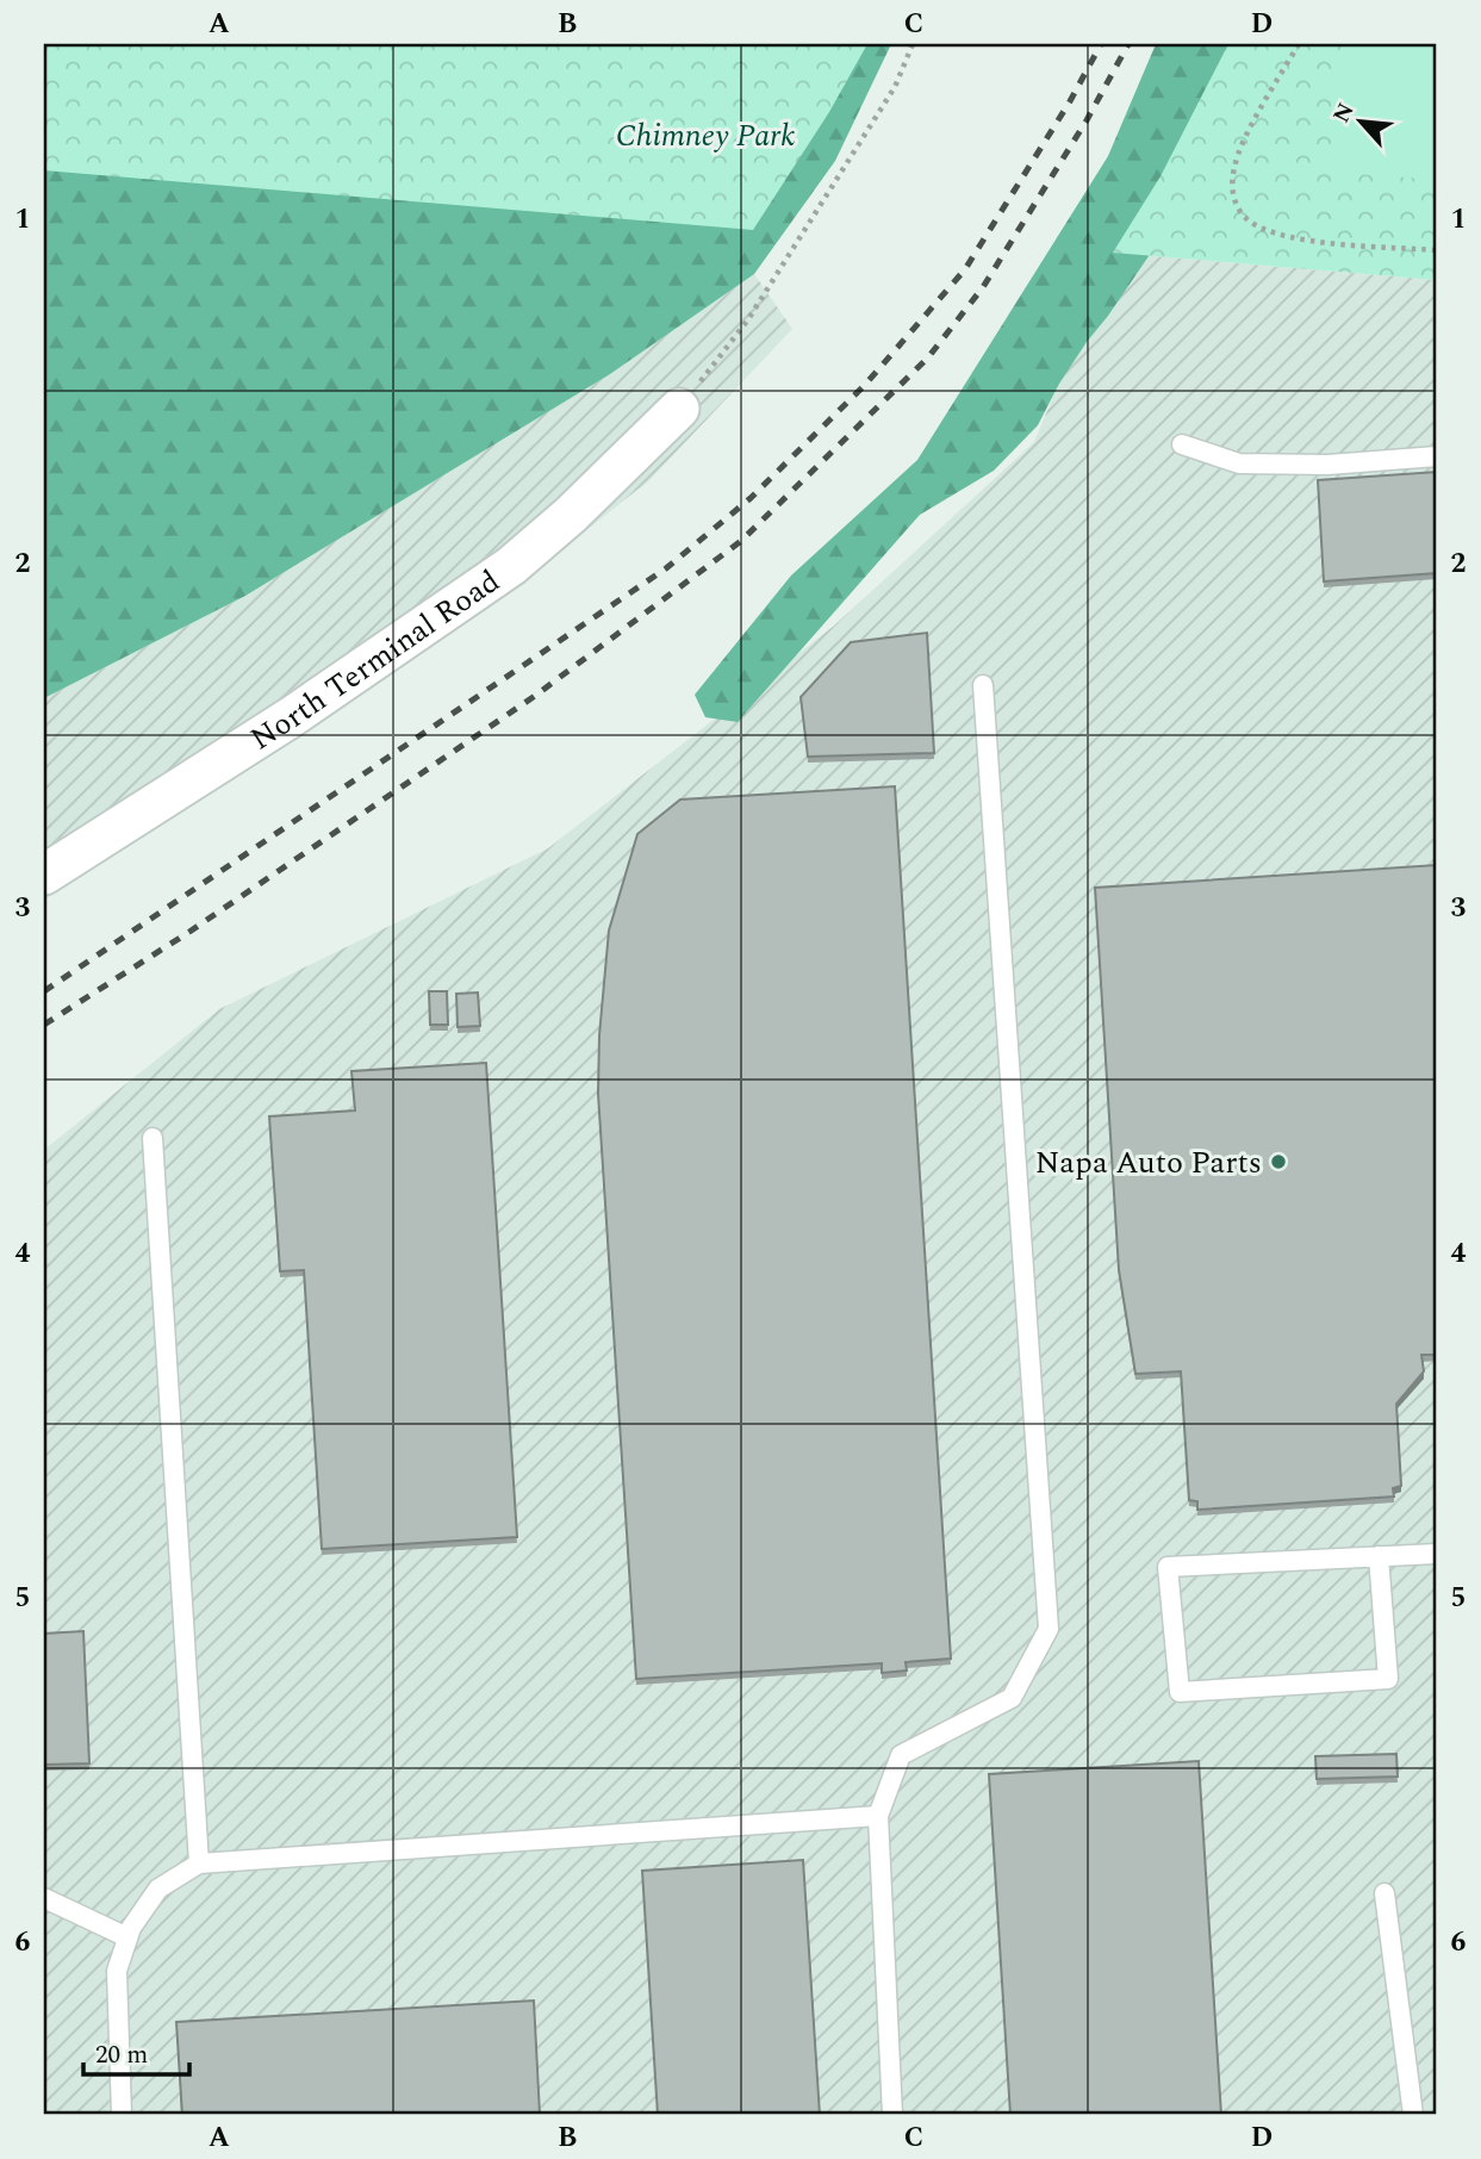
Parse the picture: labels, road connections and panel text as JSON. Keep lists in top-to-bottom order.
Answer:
{
  "streets": {
    "street": ["North Terminal Road"]
  },
  "parks": ["Chimney Park"],
  "places": ["Napa Auto Parts"],
  "scale_bar": "20 m",
  "north": "top left",
  "grid": {
    "columns": [
      "A",
      "B",
      "C",
      "D"
    ],
    "rows": [
      "1",
      "2",
      "3",
      "4",
      "5",
      "6"
    ]
  }
}
